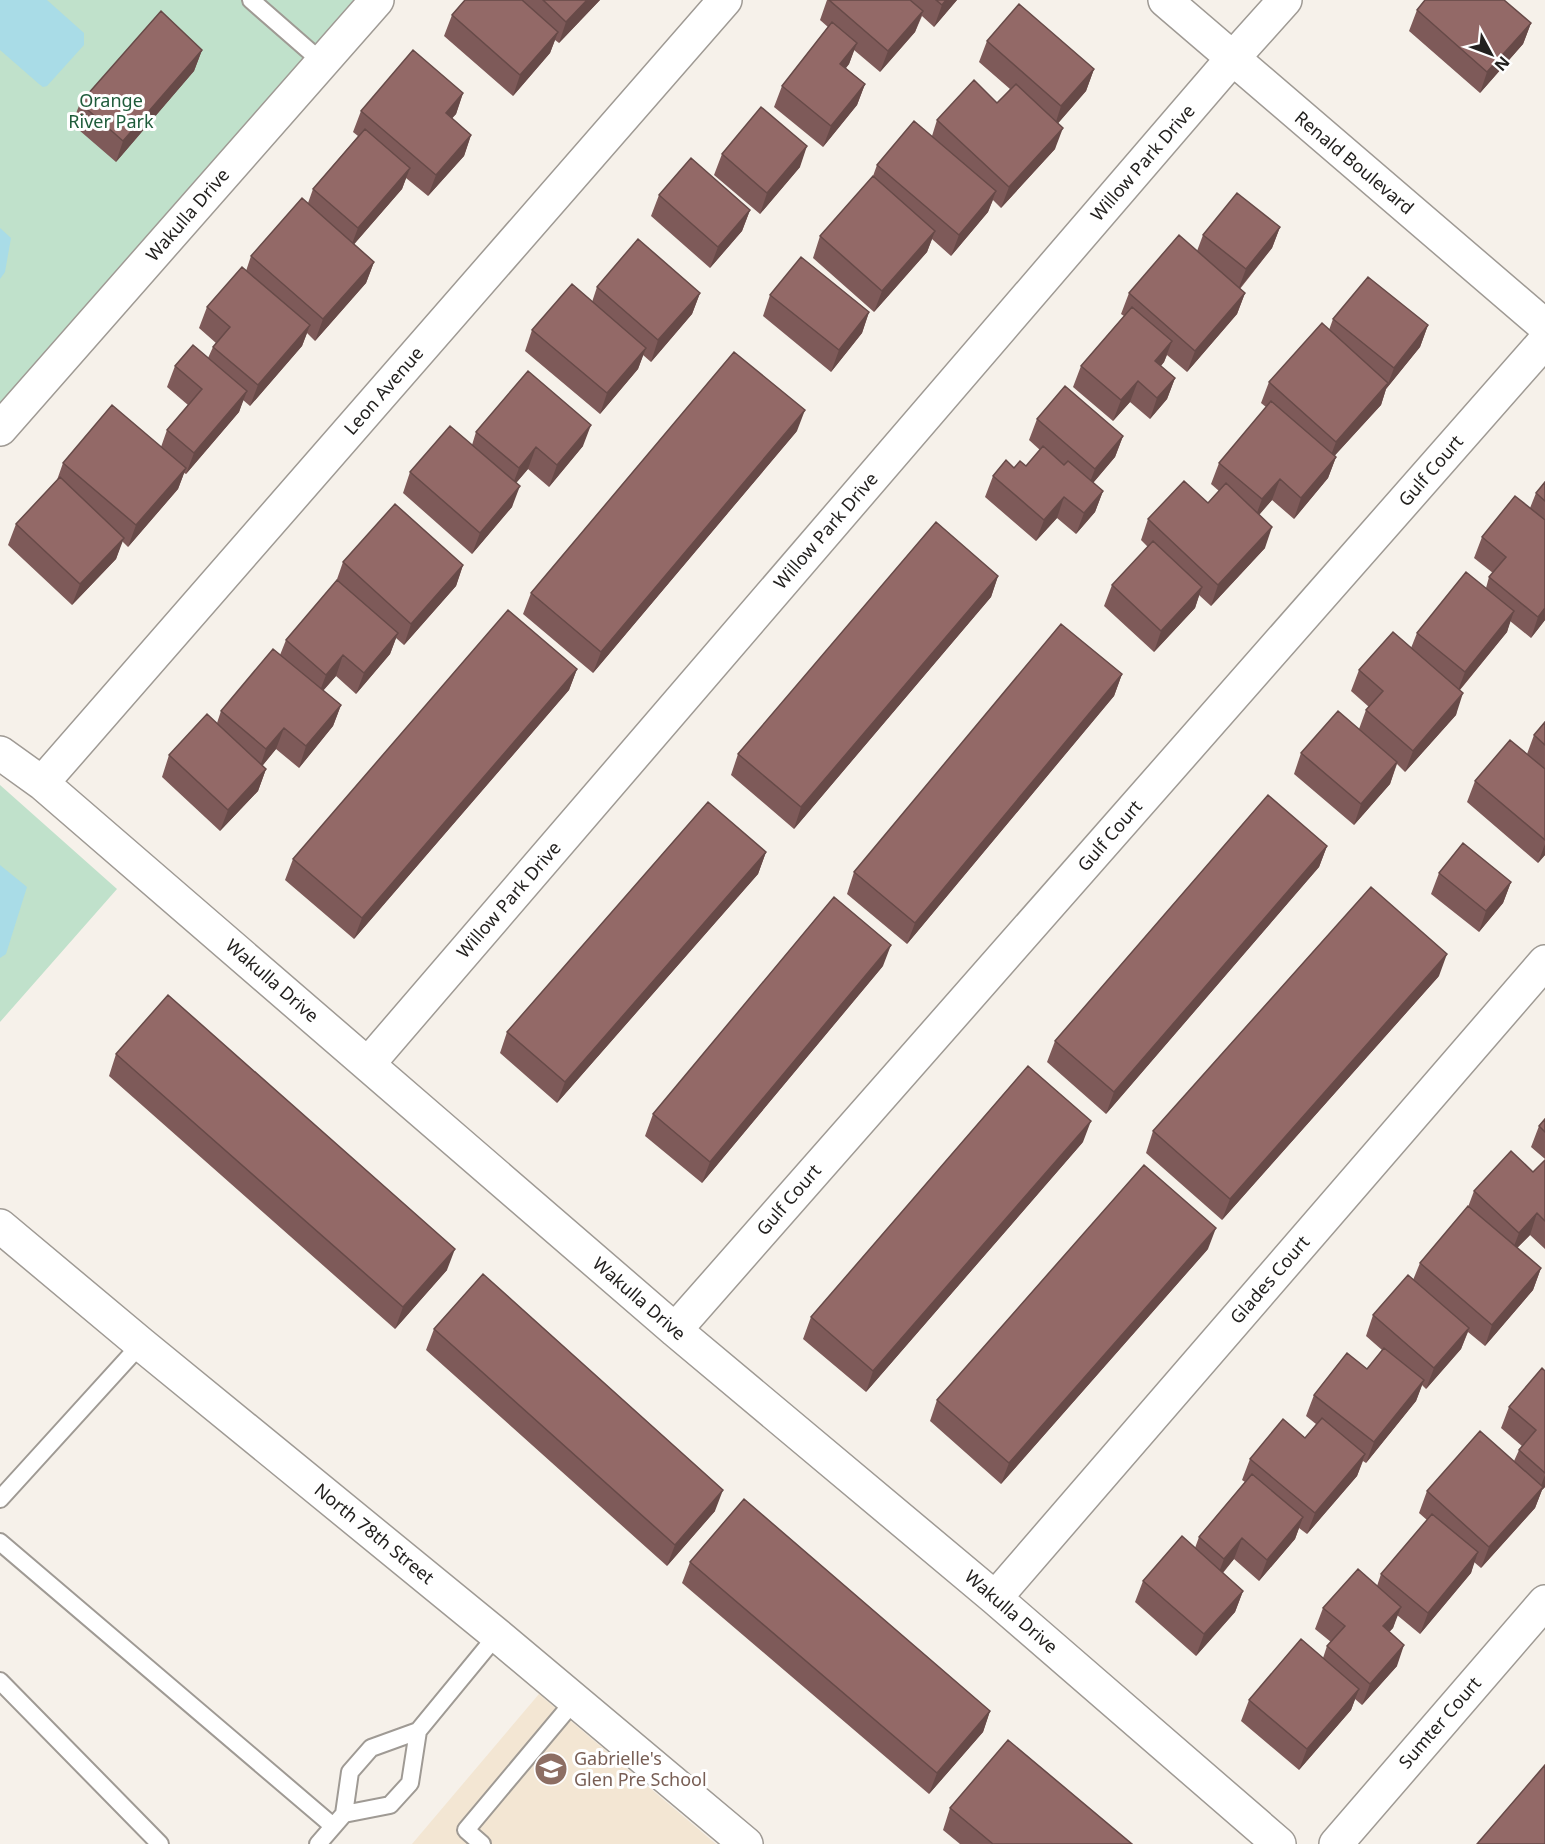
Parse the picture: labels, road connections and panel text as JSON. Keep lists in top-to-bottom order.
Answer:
{
  "streets": {
    "street": [
      "Willow Park Drive",
      "Renald Boulevard",
      "Wakulla Drive",
      "Leon Avenue",
      "Gulf Court",
      "Glades Court",
      "North 78th Street",
      "Sumter Court"
    ]
  },
  "crossings": [
    ["Willow Park Drive", "Renald Boulevard"],
    ["Willow Park Drive", "Wakulla Drive"],
    ["Wakulla Drive", "Leon Avenue"],
    ["Wakulla Drive", "Gulf Court"],
    ["Wakulla Drive", "Glades Court"]
  ],
  "parks": ["Orange River Park"],
  "places": {
    "school or university": ["Gabrielle's Glen Pre School"]
  },
  "north": "bottom right"
}
